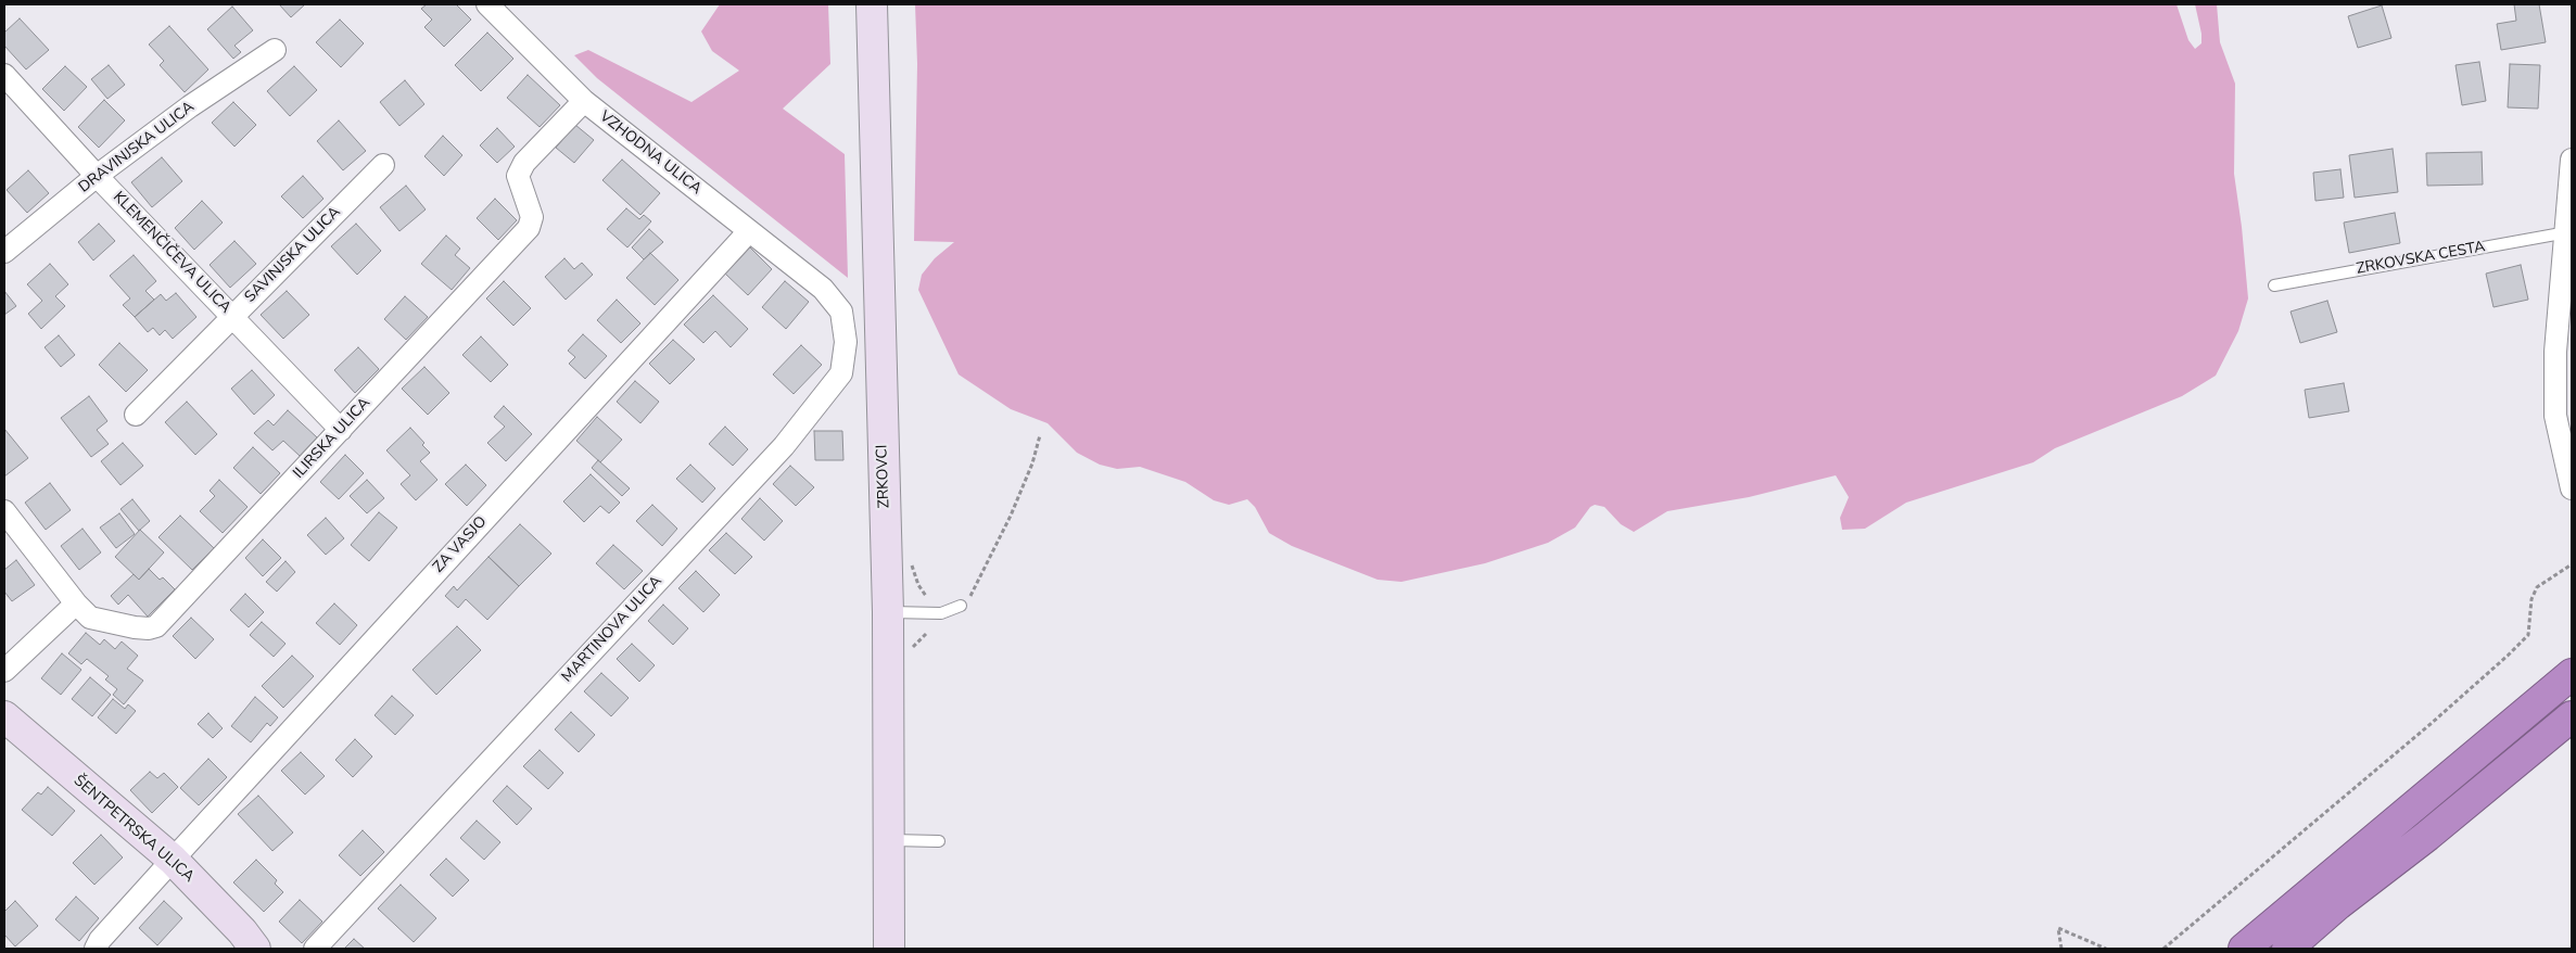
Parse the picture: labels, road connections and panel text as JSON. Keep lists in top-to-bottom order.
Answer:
{
  "streets": {
    "street": [
      "DRAVINJSKA ULICA",
      "VZHODNA ULICA",
      "KLEMENČIČEVA ULICA",
      "SAVINJSKA ULICA",
      "ILIRSKA ULICA",
      "ZRKOVCI",
      "ZA VASJO",
      "MARTINOVA ULICA",
      "ŠENTPETRSKA ULICA"
    ],
    "lane": ["ZRKOVSKA CESTA"]
  },
  "crossings": [
    ["DRAVINJSKA ULICA", "KLEMENČIČEVA ULICA"],
    ["VZHODNA ULICA", "ILIRSKA ULICA"],
    ["VZHODNA ULICA", "ZA VASJO"],
    ["VZHODNA ULICA", "MARTINOVA ULICA"],
    ["KLEMENČIČEVA ULICA", "SAVINJSKA ULICA"],
    ["KLEMENČIČEVA ULICA", "ILIRSKA ULICA"],
    ["ZA VASJO", "ŠENTPETRSKA ULICA"]
  ]
}
